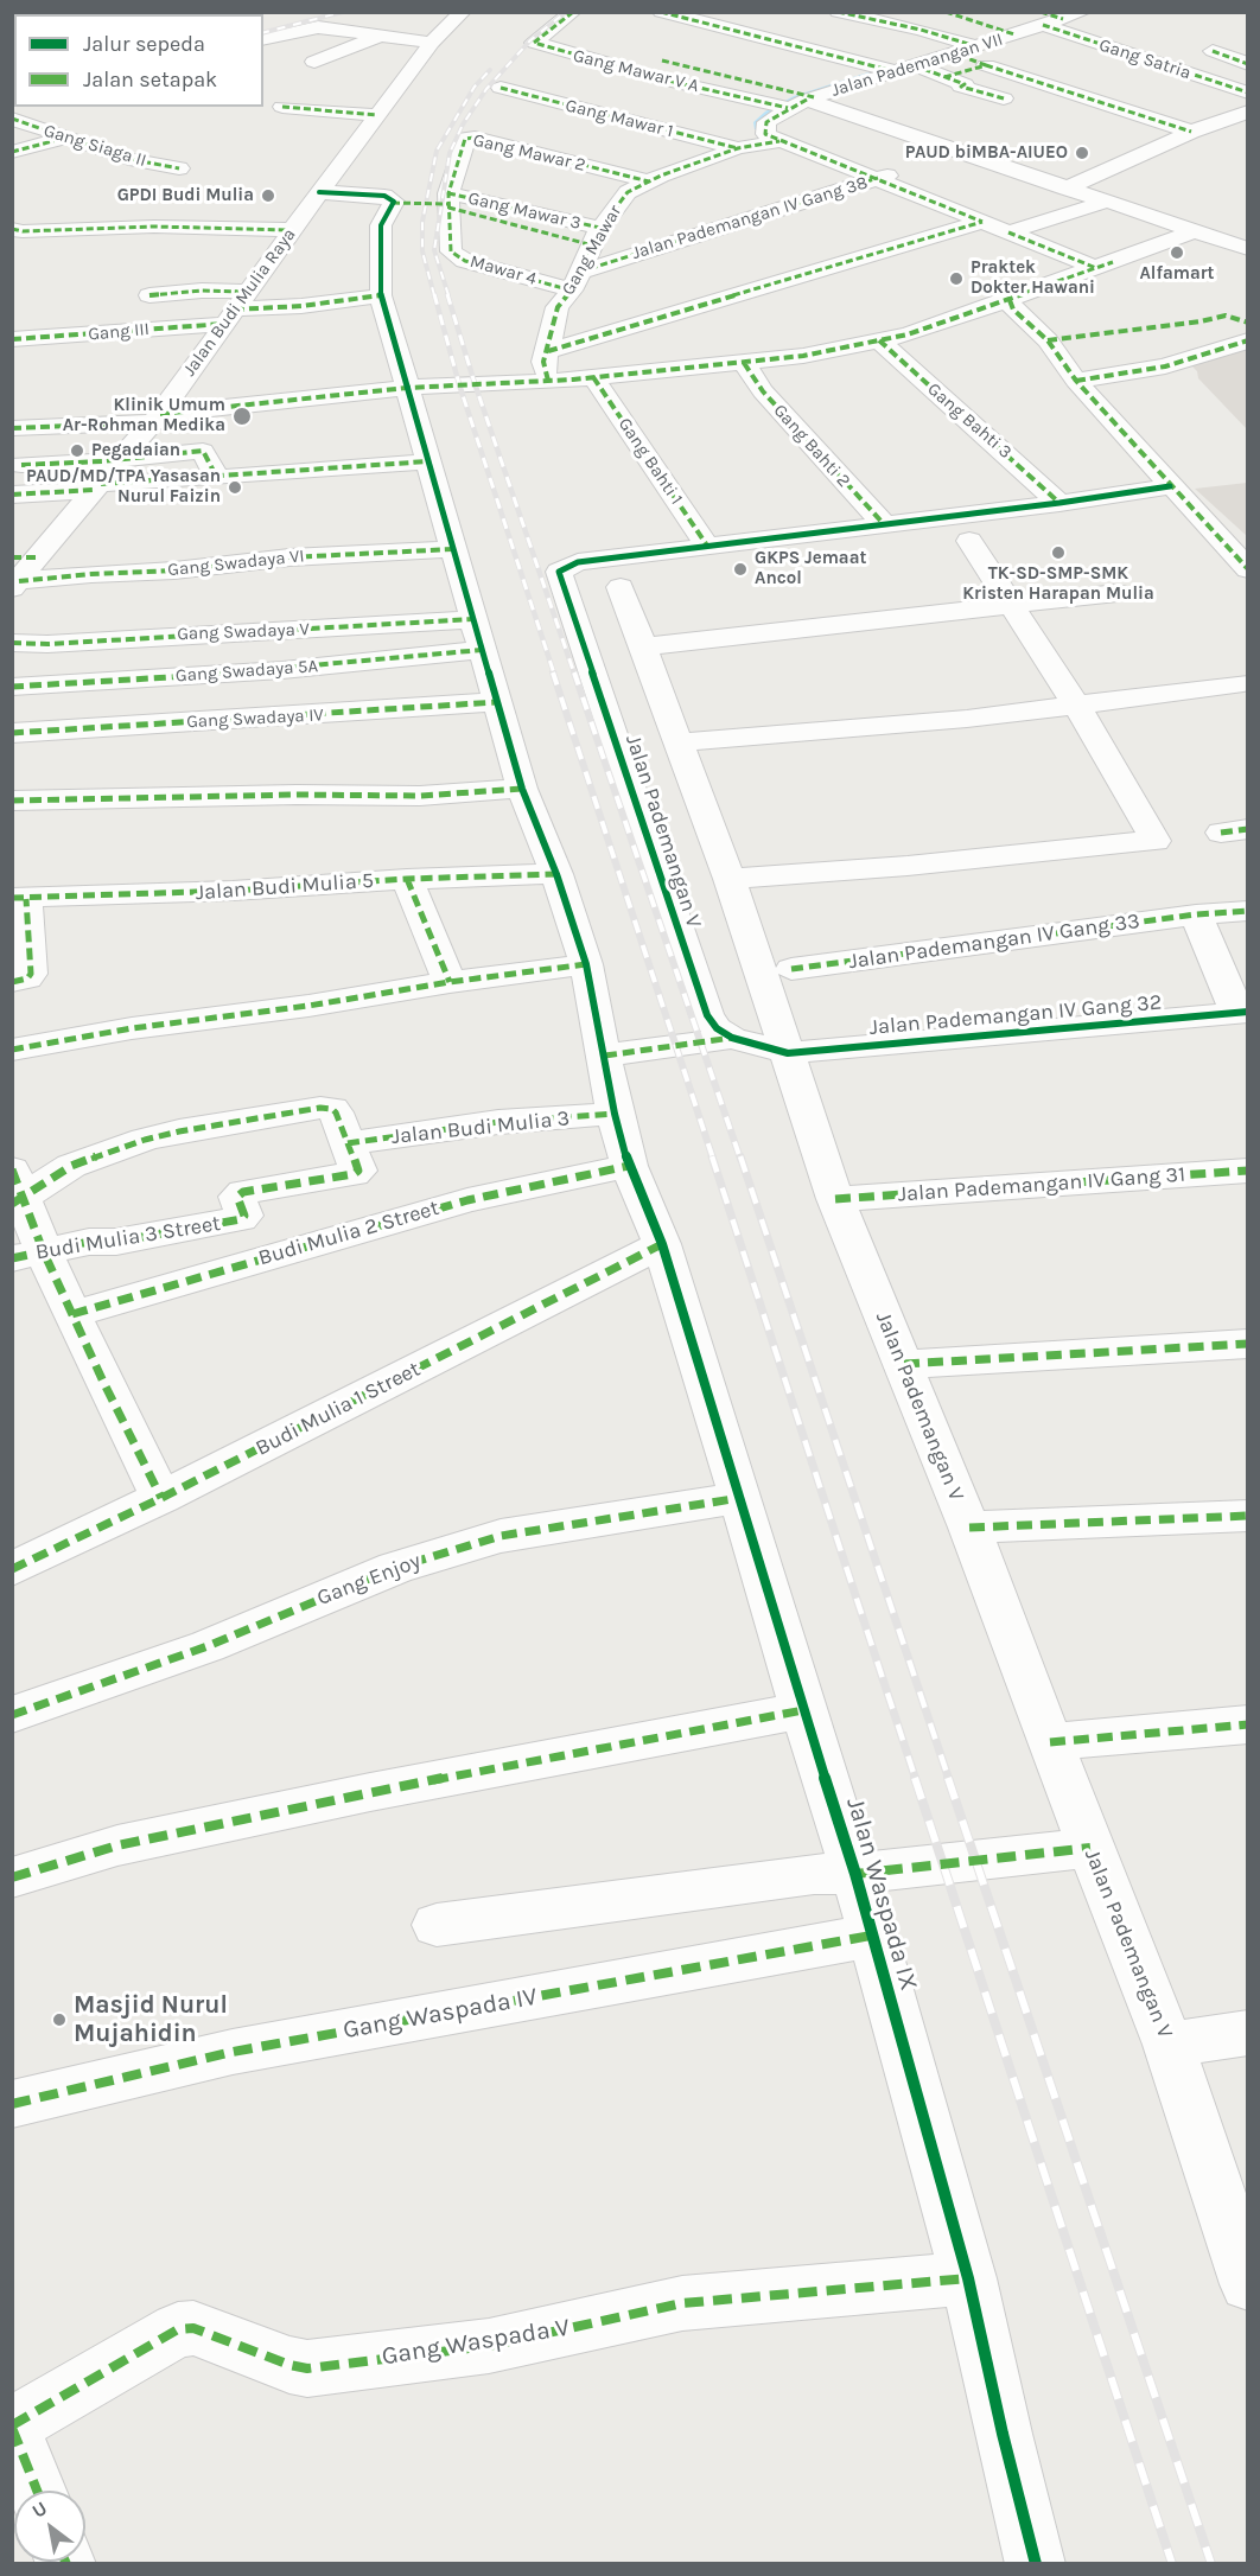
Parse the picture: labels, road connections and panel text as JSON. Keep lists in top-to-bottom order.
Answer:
{
  "streets": {
    "street": [
      "Gang Satria",
      "Jalan Pademangan VII",
      "Gang Mawar V A",
      "Gang Mawar 1",
      "Gang Siaga II",
      "Gang Mawar 2",
      "Jalan Pademangan IV Gang 38",
      "Gang Mawar",
      "Mawar 4",
      "Jalan Budi Mulia Raya",
      "Gang III",
      "Gang Bahti 3",
      "Gang Bahti 2",
      "Gang Bahti 1",
      "Gang Swadaya VI",
      "Gang Swadaya V",
      "Gang Swadaya 5A",
      "Gang Swadaya IV",
      "Jalan Pademangan V",
      "Jalan Budi Mulia 5",
      "Jalan Pademangan IV Gang 33",
      "Jalan Pademangan IV Gang 32",
      "Jalan Budi Mulia 3",
      "Jalan Pademangan IV Gang 31",
      "Budi Mulia 2 Street",
      "Budi Mulia 3 Street",
      "Budi Mulia 1 Street",
      "Gang Enjoy",
      "Jalan Waspada IX",
      "Gang Waspada IV",
      "Gang Waspada V"
    ]
  },
  "crossings": [
    ["Gang Satria", "Jalan Pademangan VII"],
    ["Jalan Pademangan VII", "Gang Mawar V A"],
    ["Jalan Pademangan VII", "Jalan Pademangan IV Gang 38"],
    ["Gang Mawar 1", "Gang Mawar"],
    ["Gang Mawar 2", "Gang Mawar"],
    ["Gang Mawar 2", "Mawar 4"],
    ["Jalan Pademangan IV Gang 38", "Gang Mawar"],
    ["Jalan Pademangan IV Gang 38", "Mawar 4"],
    ["Gang Mawar", "Mawar 4"],
    ["Jalan Budi Mulia Raya", "Gang III"],
    ["Jalan Budi Mulia Raya", "Gang Swadaya VI"],
    ["Gang Bahti 1", "Jalan Pademangan V"],
    ["Gang Swadaya VI", "Jalan Waspada IX"],
    ["Gang Swadaya V", "Jalan Waspada IX"],
    ["Gang Swadaya 5A", "Jalan Waspada IX"],
    ["Gang Swadaya IV", "Jalan Waspada IX"],
    ["Jalan Pademangan V", "Jalan Pademangan IV Gang 32"],
    ["Jalan Pademangan V", "Jalan Pademangan IV Gang 31"],
    ["Jalan Budi Mulia 5", "Jalan Waspada IX"],
    ["Jalan Budi Mulia 3", "Budi Mulia 3 Street"],
    ["Jalan Budi Mulia 3", "Jalan Waspada IX"],
    ["Budi Mulia 2 Street", "Jalan Waspada IX"],
    ["Budi Mulia 1 Street", "Jalan Waspada IX"],
    ["Gang Enjoy", "Jalan Waspada IX"],
    ["Jalan Waspada IX", "Gang Waspada IV"],
    ["Jalan Waspada IX", "Gang Waspada V"]
  ],
  "places": [
    "PAUD biMBA-AIUEO",
    "GPDI Budi Mulia",
    "Alfamart",
    "Praktek Dokter Hawani",
    "Klinik Umum Ar-Rohman Medika",
    "Pegadaian",
    "PAUD/MD/TPA Yasasan Nurul Faizin",
    "TK-SD-SMP-SMK Kristen Harapan Mulia",
    "GKPS Jemaat Ancol",
    "Masjid Nurul Mujahidin"
  ],
  "legend": ["Jalur sepeda", "Jalan setapak"],
  "north": "top left"
}
